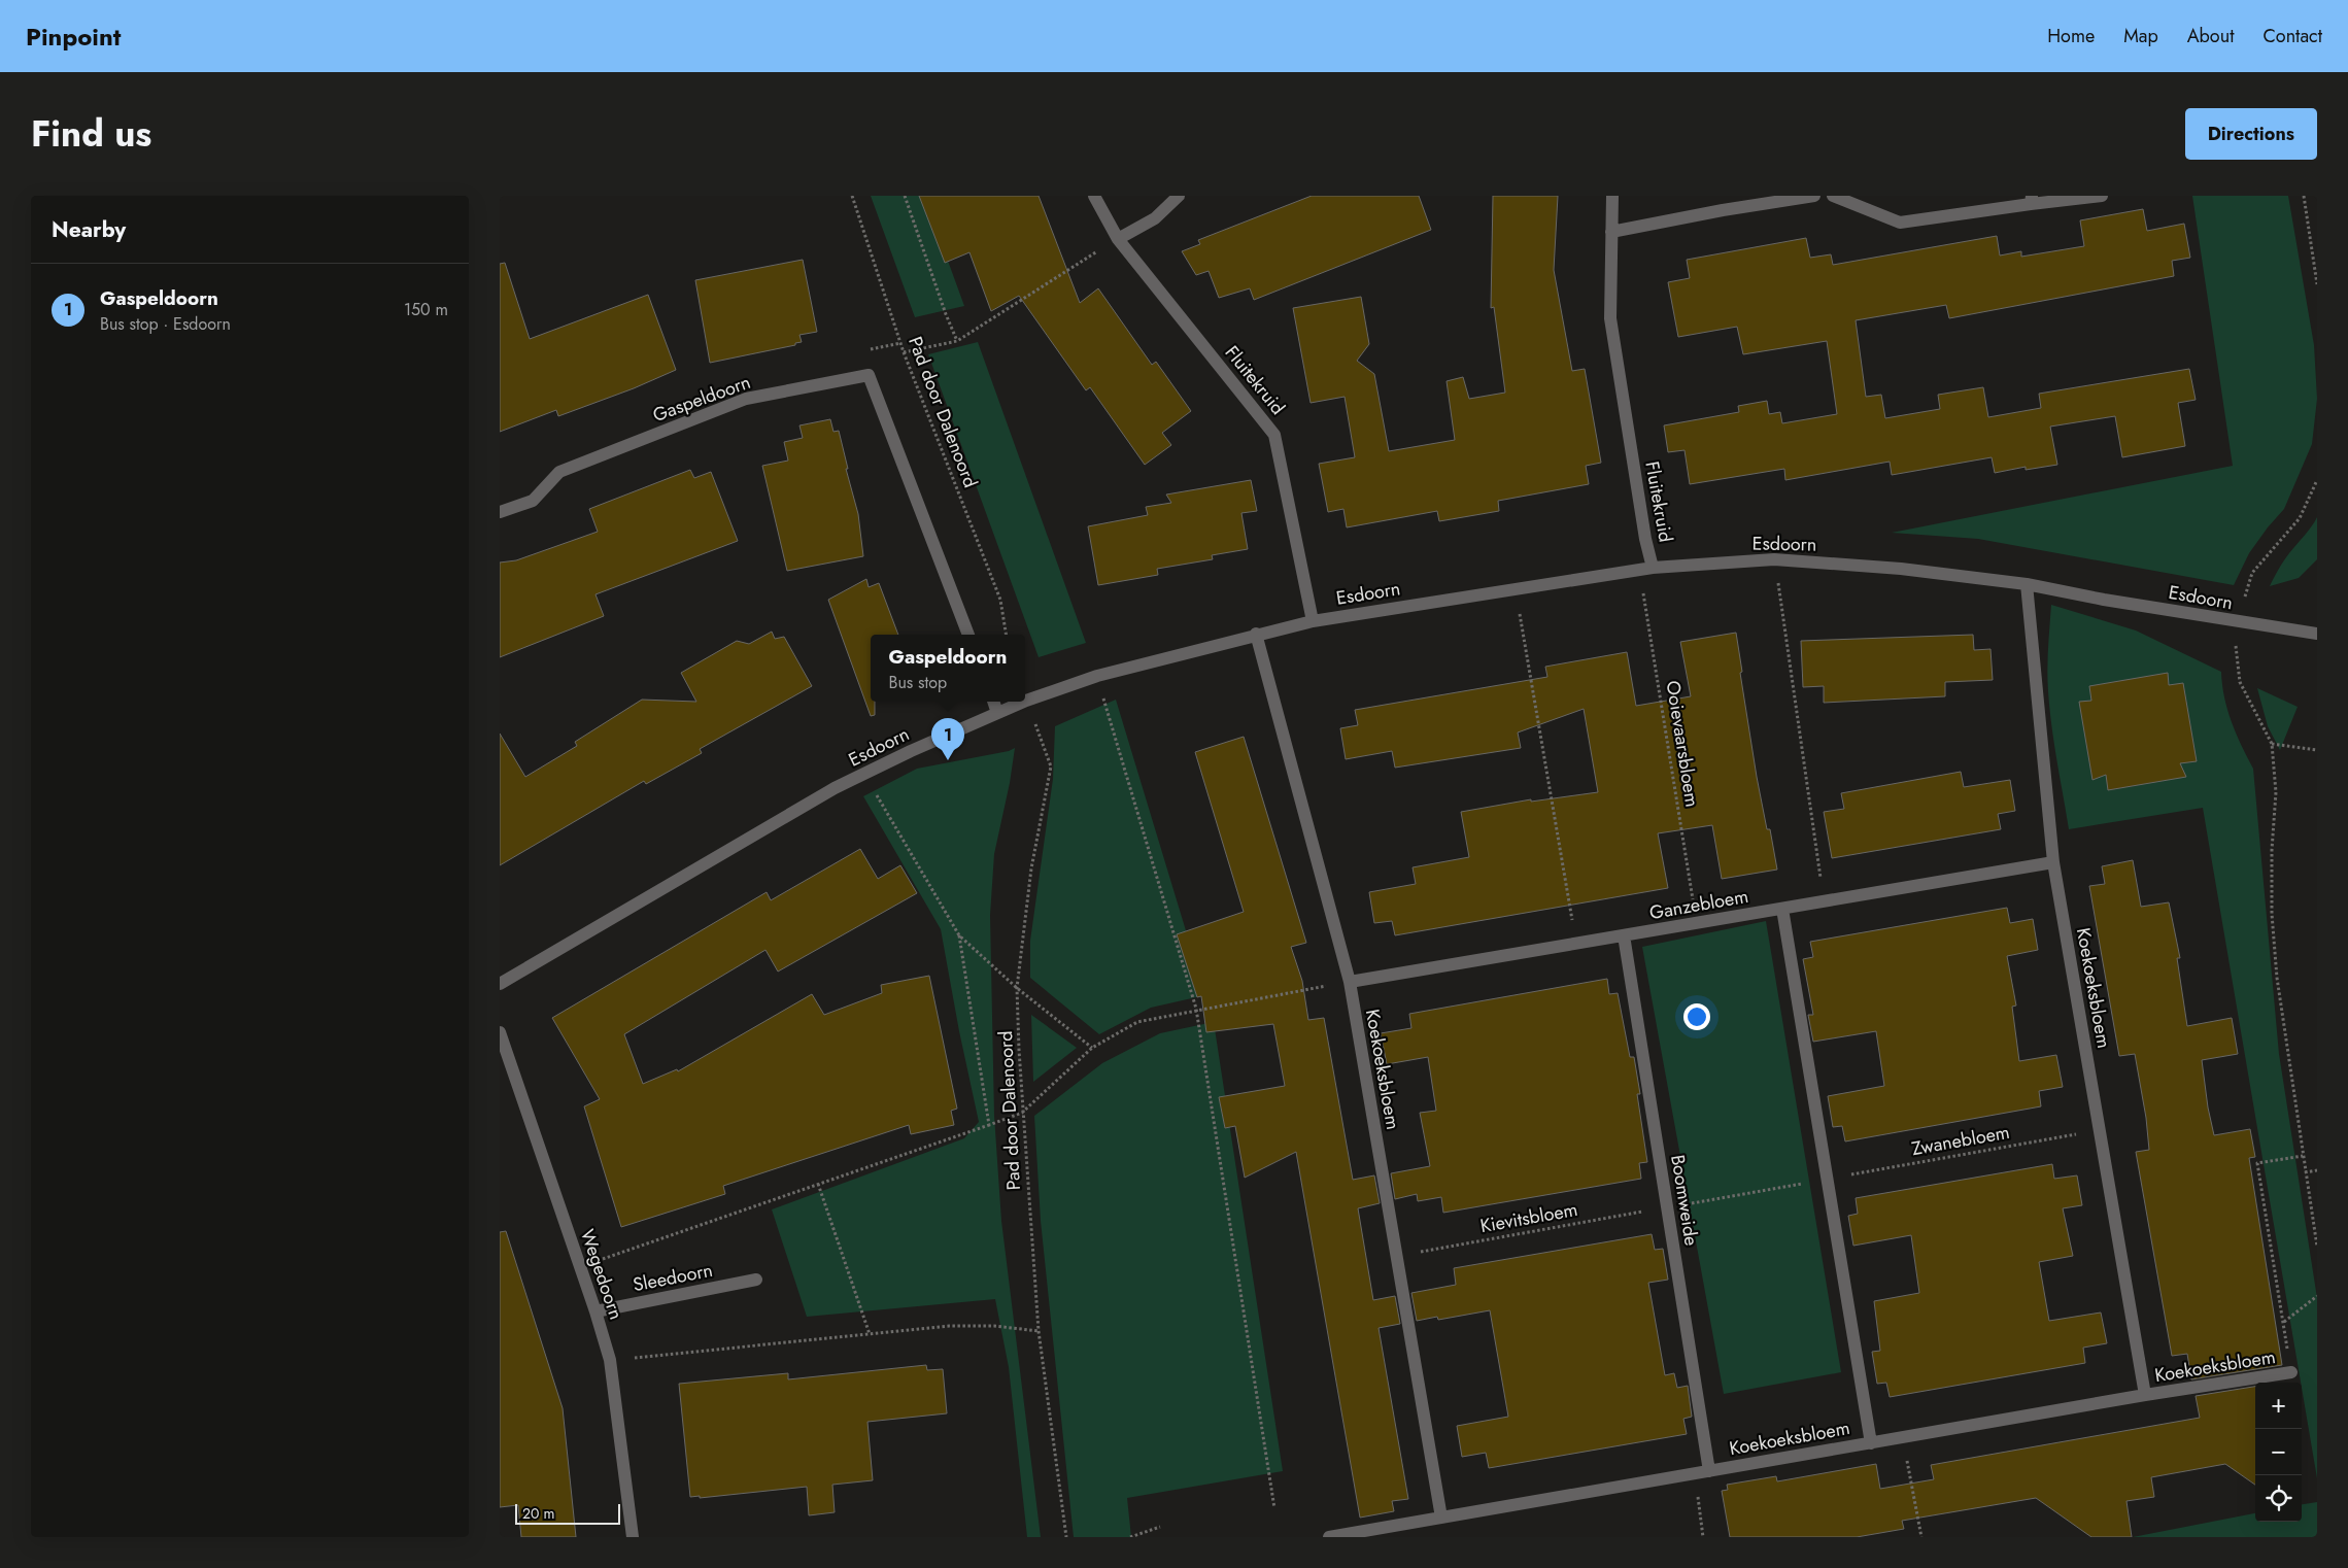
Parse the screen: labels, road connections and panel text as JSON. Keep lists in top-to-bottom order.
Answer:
{
  "streets": {
    "street": [
      "Fluitekruid",
      "Gaspeldoorn",
      "Esdoorn",
      "Ganzebloem",
      "Koekoeksbloem",
      "Boomweide",
      "Wegedoorn",
      "Sleedoorn"
    ],
    "path": [
      "Pad door Dalenoord",
      "Ooievaarsbloem",
      "Zwanebloem",
      "Kievitsbloem"
    ]
  },
  "crossings": [
    ["Fluitekruid", "Esdoorn"],
    ["Pad door Dalenoord", "Esdoorn"],
    ["Esdoorn", "Ooievaarsbloem"],
    ["Esdoorn", "Koekoeksbloem"],
    ["Ooievaarsbloem", "Ganzebloem"],
    ["Ganzebloem", "Koekoeksbloem"],
    ["Ganzebloem", "Boomweide"],
    ["Koekoeksbloem", "Zwanebloem"],
    ["Koekoeksbloem", "Boomweide"],
    ["Koekoeksbloem", "Kievitsbloem"],
    ["Zwanebloem", "Boomweide"],
    ["Zwanebloem", "Kievitsbloem"],
    ["Boomweide", "Kievitsbloem"],
    ["Wegedoorn", "Sleedoorn"]
  ],
  "scale_bar": "20 m",
  "page": {
    "header": "Pinpoint",
    "nav": [
      "Home",
      "Map",
      "About",
      "Contact"
    ],
    "title": "Find us",
    "buttons": "Directions",
    "heading": "Nearby",
    "list": [
      {
        "mark": "1",
        "name": "Gaspeldoorn",
        "note": "Bus stop · Esdoorn",
        "value": "150 m"
      }
    ],
    "popup": ["Gaspeldoorn", "Bus stop"],
    "pins": "1",
    "map_buttons": ["+", "−"],
    "scale": "20 m"
  }
}
